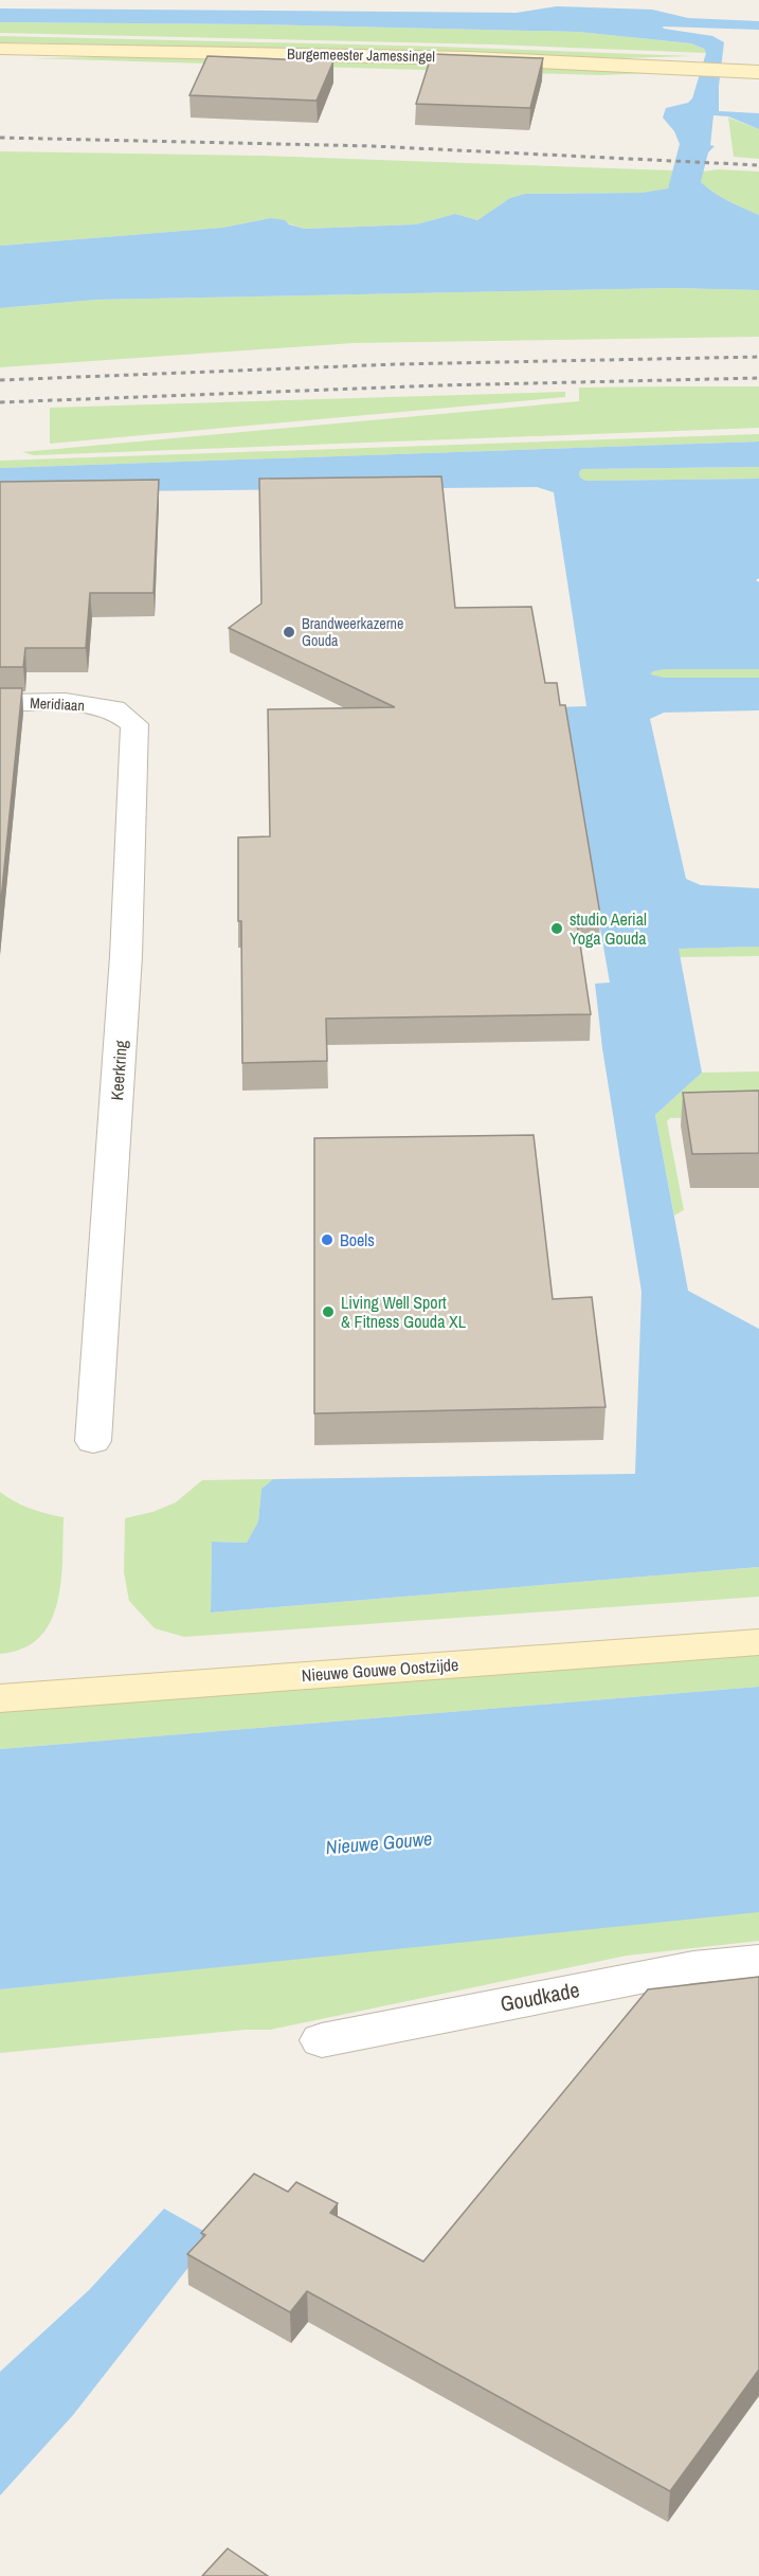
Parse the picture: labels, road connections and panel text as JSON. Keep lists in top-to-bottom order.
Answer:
{
  "streets": {
    "main road": ["Burgemeester Jamessingel", "Nieuwe Gouwe Oostzijde"],
    "street": ["Meridiaan", "Keerkring", "Goudkade"]
  },
  "crossings": [
    ["Meridiaan", "Keerkring"]
  ],
  "water": ["Nieuwe Gouwe"],
  "places": [
    "Brandweerkazerne Gouda",
    "studio Aerial Yoga Gouda",
    "Boels",
    "Living Well Sport & Fitness Gouda XL"
  ]
}
